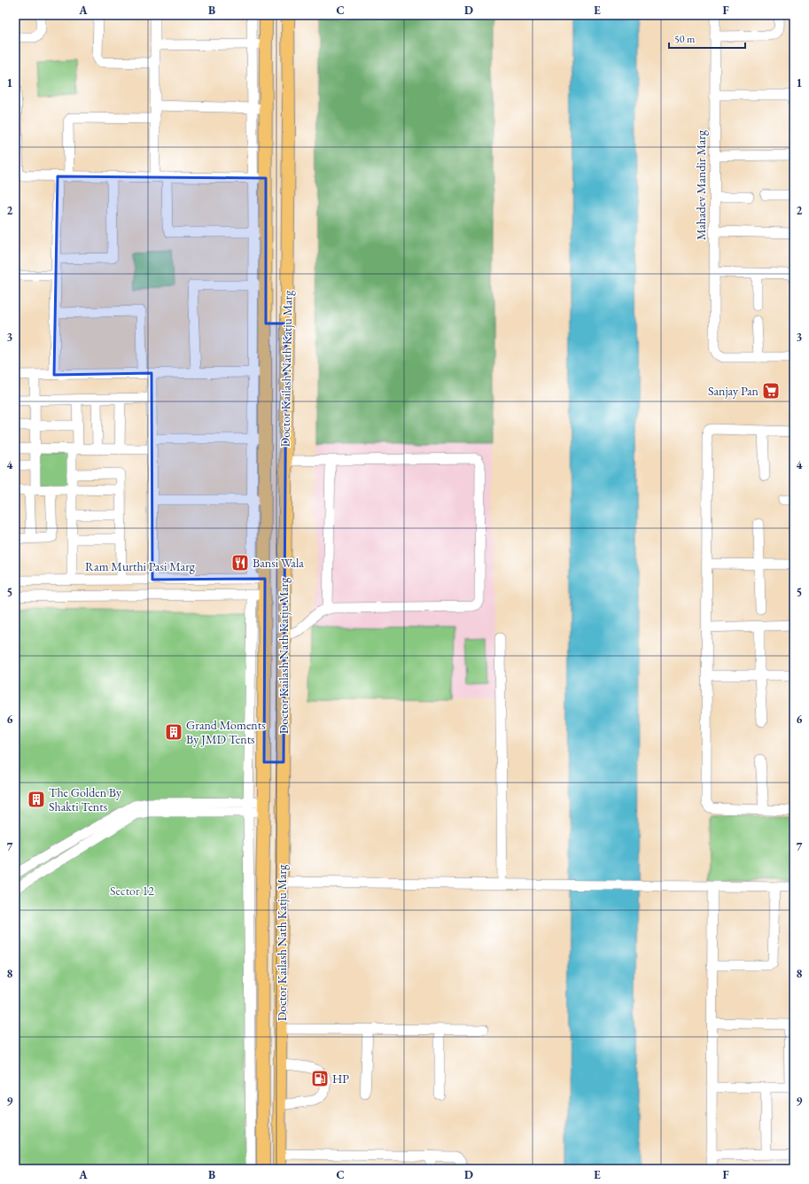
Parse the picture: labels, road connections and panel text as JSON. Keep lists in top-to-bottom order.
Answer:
{
  "streets": {
    "main road": ["Doctor Kailash Nath Katju Marg"],
    "street": ["Mahadev Mandir Marg", "Ram Murthi Pasi Marg"]
  },
  "crossings": [
    ["Doctor Kailash Nath Katju Marg", "Ram Murthi Pasi Marg"]
  ],
  "parks": ["Sector 12"],
  "places": {
    "supermarket": ["Sanjay Pan"],
    "restaurant": ["Bansi Wala"],
    "building": ["Grand Moments By JMD Tents", "The Golden By Shakti Tents"],
    "fuel station": ["HP"]
  },
  "scale_bar": "50 m",
  "grid": {
    "columns": [
      "A",
      "B",
      "C",
      "D",
      "E",
      "F"
    ],
    "rows": [
      "1",
      "2",
      "3",
      "4",
      "5",
      "6",
      "7",
      "8",
      "9"
    ]
  }
}
